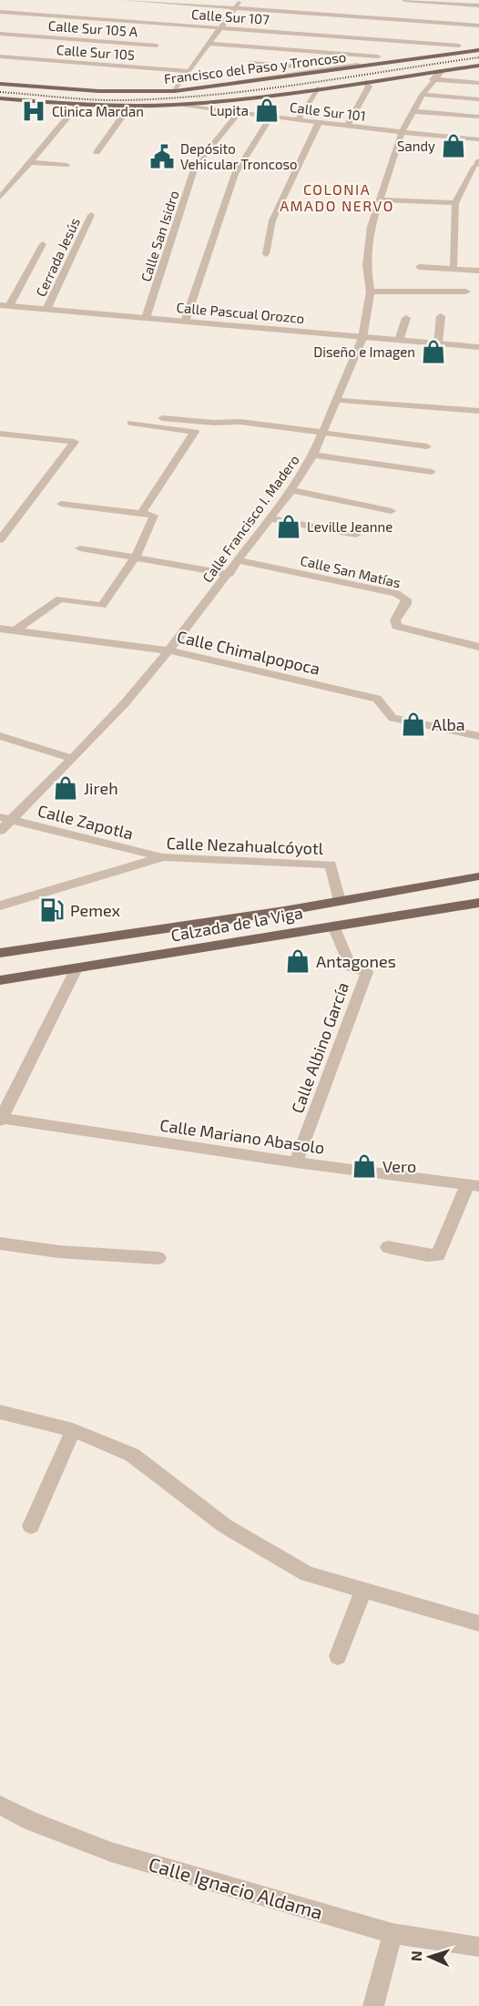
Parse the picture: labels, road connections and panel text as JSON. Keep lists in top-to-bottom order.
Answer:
{
  "streets": {
    "main road": ["Francisco del Paso y Troncoso", "Calzada de la Viga"],
    "street": [
      "Calle Sur 107",
      "Calle Sur 105 A",
      "Calle Sur 105",
      "Calle Sur 101",
      "Calle San Isidro",
      "Cerrada Jesús",
      "Calle Pascual Orozco",
      "Calle Francisco I. Madero",
      "Calle San Matías",
      "Calle Chimalpopoca",
      "Calle Zapotla",
      "Calle Nezahualcóyotl",
      "Calle Albino García",
      "Calle Mariano Abasolo",
      "Calle Ignacio Aldama"
    ]
  },
  "crossings": [
    ["Calle Sur 107", "Francisco del Paso y Troncoso"],
    ["Calle Sur 105 A", "Calle Sur 105"],
    ["Francisco del Paso y Troncoso", "Calle Sur 101"],
    ["Francisco del Paso y Troncoso", "Calle Francisco I. Madero"],
    ["Calle Sur 101", "Calle San Isidro"],
    ["Calle Sur 101", "Calle Francisco I. Madero"],
    ["Calle San Isidro", "Calle Pascual Orozco"],
    ["Cerrada Jesús", "Calle Pascual Orozco"],
    ["Calle Pascual Orozco", "Calle Francisco I. Madero"],
    ["Calle Francisco I. Madero", "Calle San Matías"],
    ["Calle Francisco I. Madero", "Calle Chimalpopoca"],
    ["Calle Francisco I. Madero", "Calle Zapotla"],
    ["Calle Zapotla", "Calle Nezahualcóyotl"],
    ["Calle Nezahualcóyotl", "Calzada de la Viga"],
    ["Calzada de la Viga", "Calle Albino García"],
    ["Calle Albino García", "Calle Mariano Abasolo"]
  ],
  "districts": ["COLONIA AMADO NERVO"],
  "places": {
    "shop": [
      "Lupita",
      "Sandy",
      "Diseño e Imagen",
      "Leville Jeanne",
      "Alba",
      "Jireh",
      "Antagones",
      "Vero"
    ],
    "hospital": ["Clinica Mardan"],
    "public building": ["Depósito Vehicular Troncoso"],
    "fuel station": ["Pemex"]
  },
  "north": "left"
}
